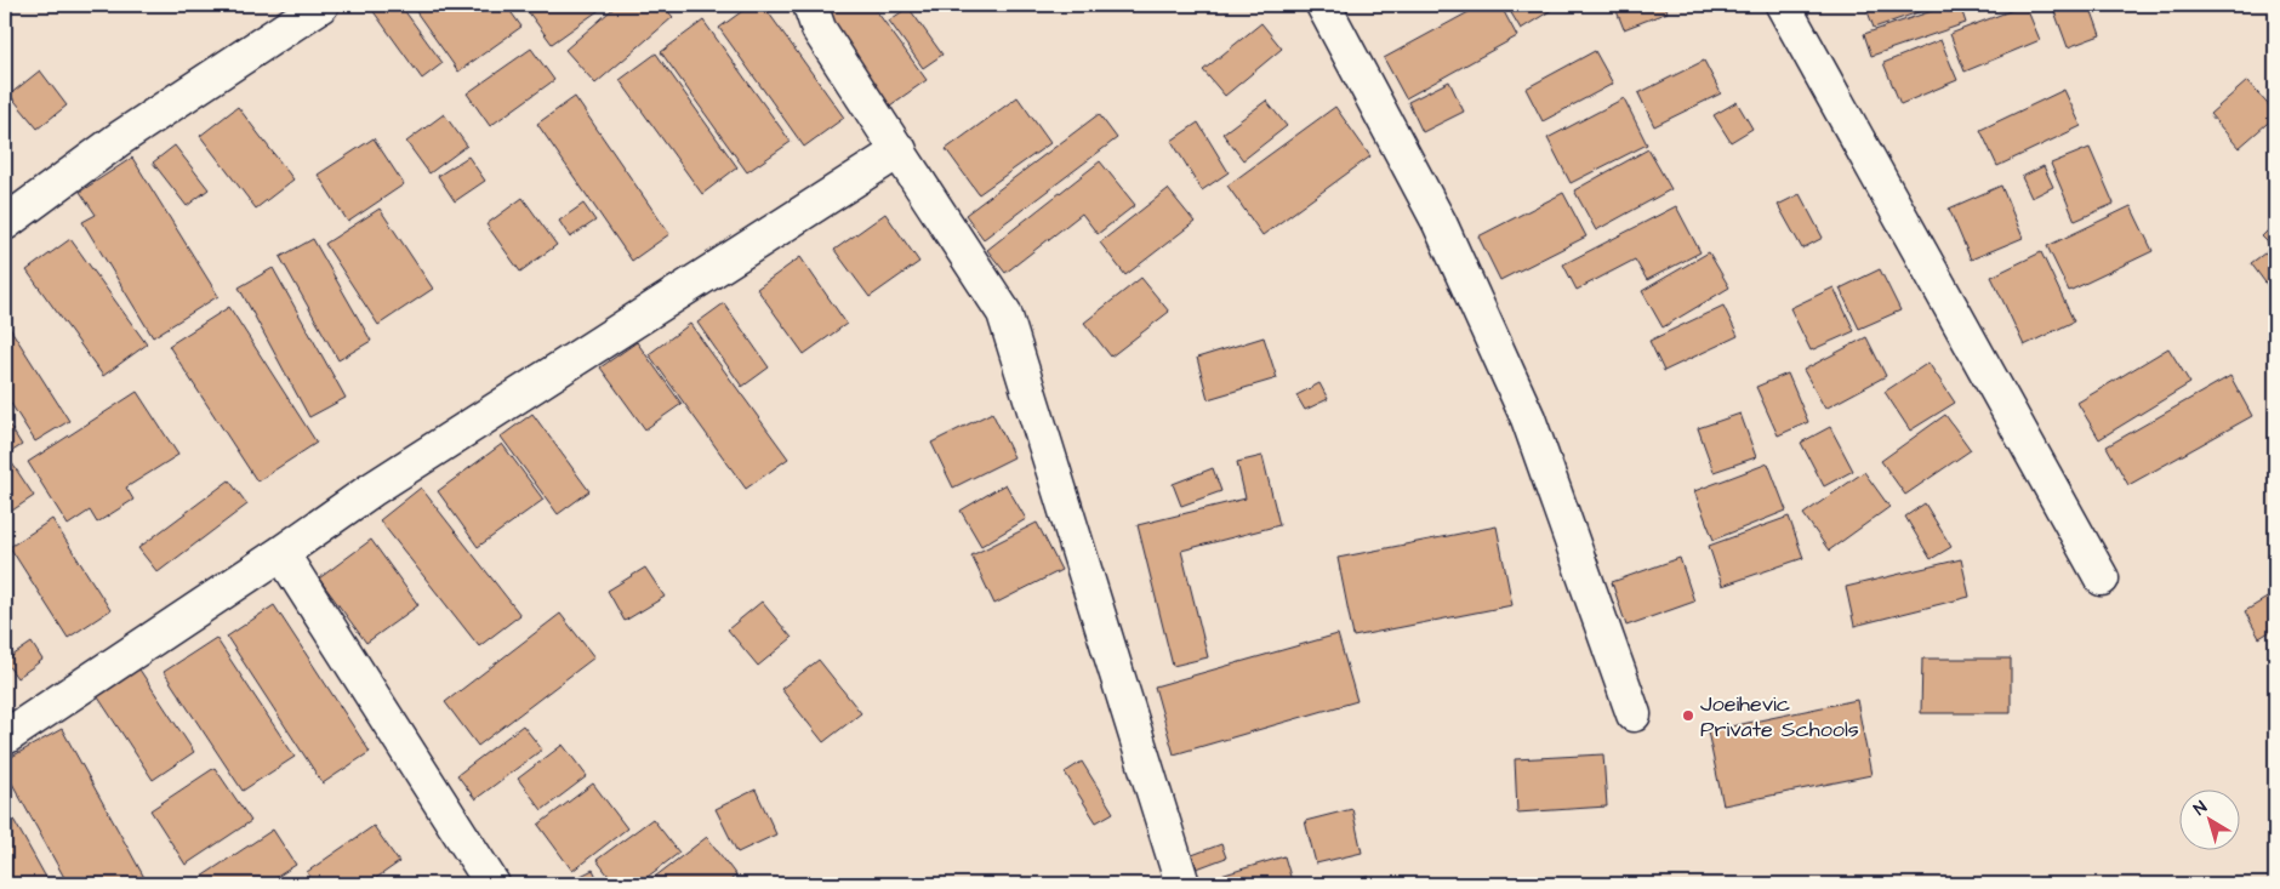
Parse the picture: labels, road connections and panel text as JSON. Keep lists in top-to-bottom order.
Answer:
{
  "places": ["Joeihevic Private Schools"],
  "north": "top left"
}
